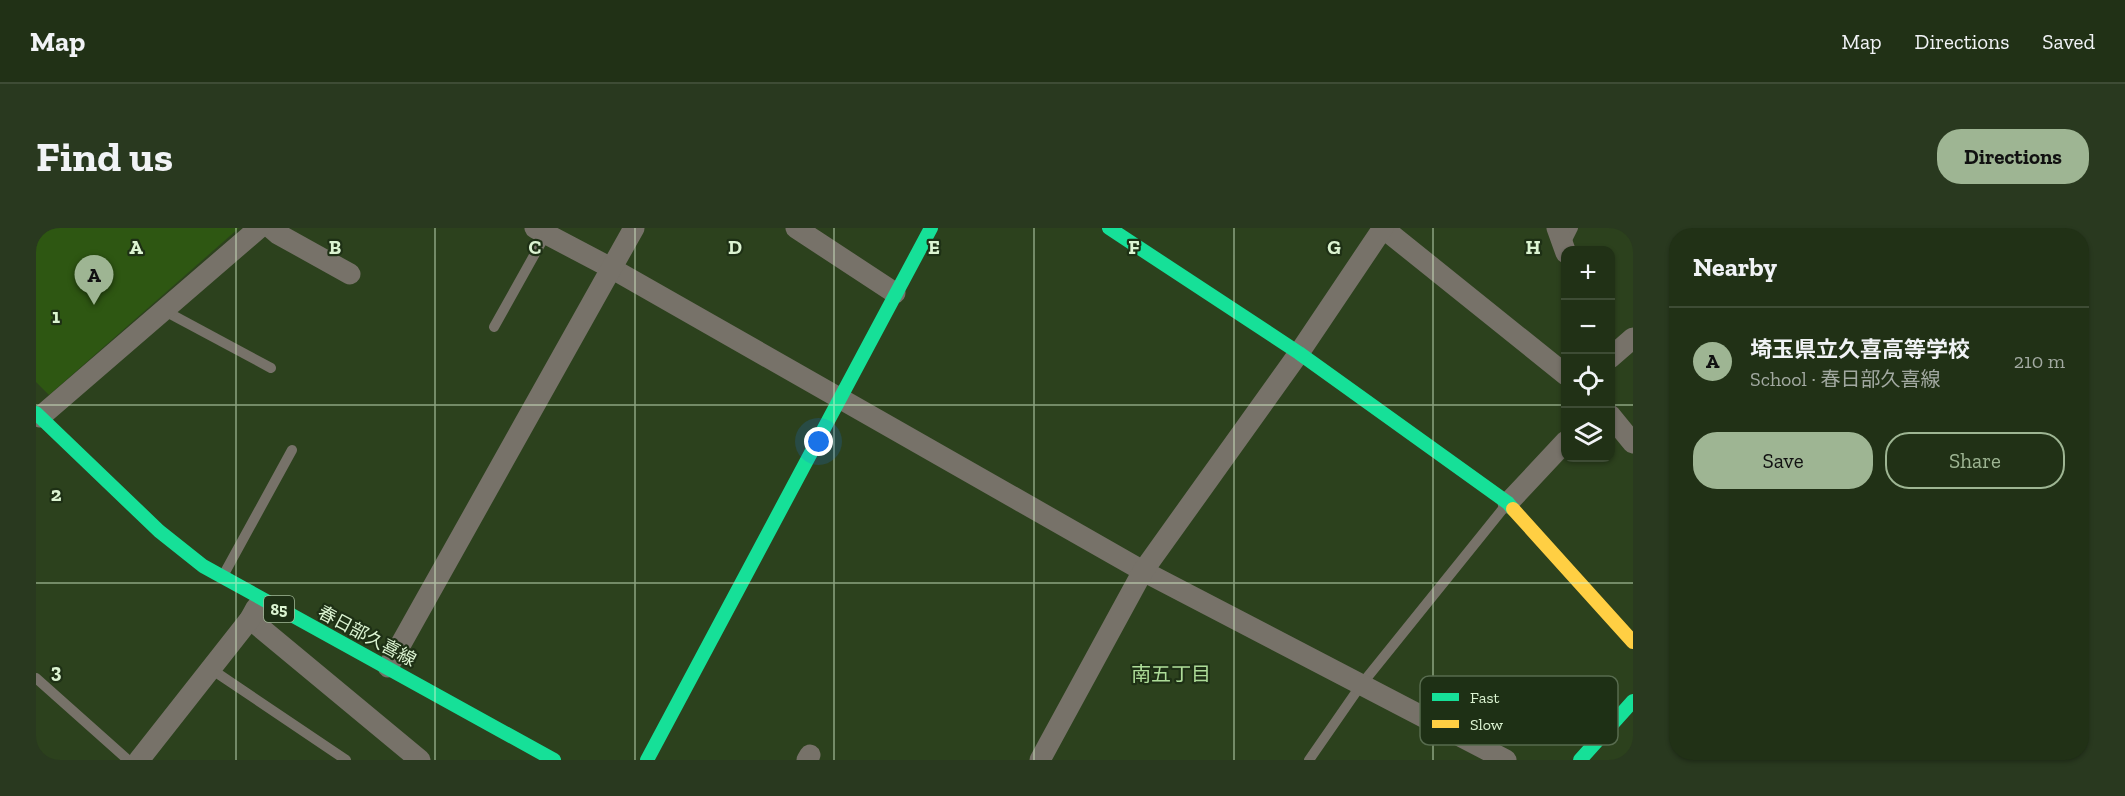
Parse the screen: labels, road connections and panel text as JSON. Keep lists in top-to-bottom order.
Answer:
{
  "streets": {
    "street": ["85", "春日部久喜線"]
  },
  "districts": ["南五丁目"],
  "legend": ["Fast", "Slow"],
  "page": {
    "header": "Map",
    "nav": ["Map", "Directions", "Saved"],
    "buttons": [
      "Directions",
      ["Save", "Share"]
    ],
    "title": "Find us",
    "heading": "Nearby",
    "map_buttons": ["+", "−"],
    "pins": "A",
    "list": [
      {
        "mark": "A",
        "name": "埼玉県立久喜高等学校",
        "note": "School · 春日部久喜線",
        "value": "210 m"
      }
    ]
  },
  "grid": {
    "columns": [
      "A",
      "B",
      "C",
      "D",
      "E",
      "F",
      "G",
      "H"
    ],
    "rows": ["1", "2", "3"]
  }
}
